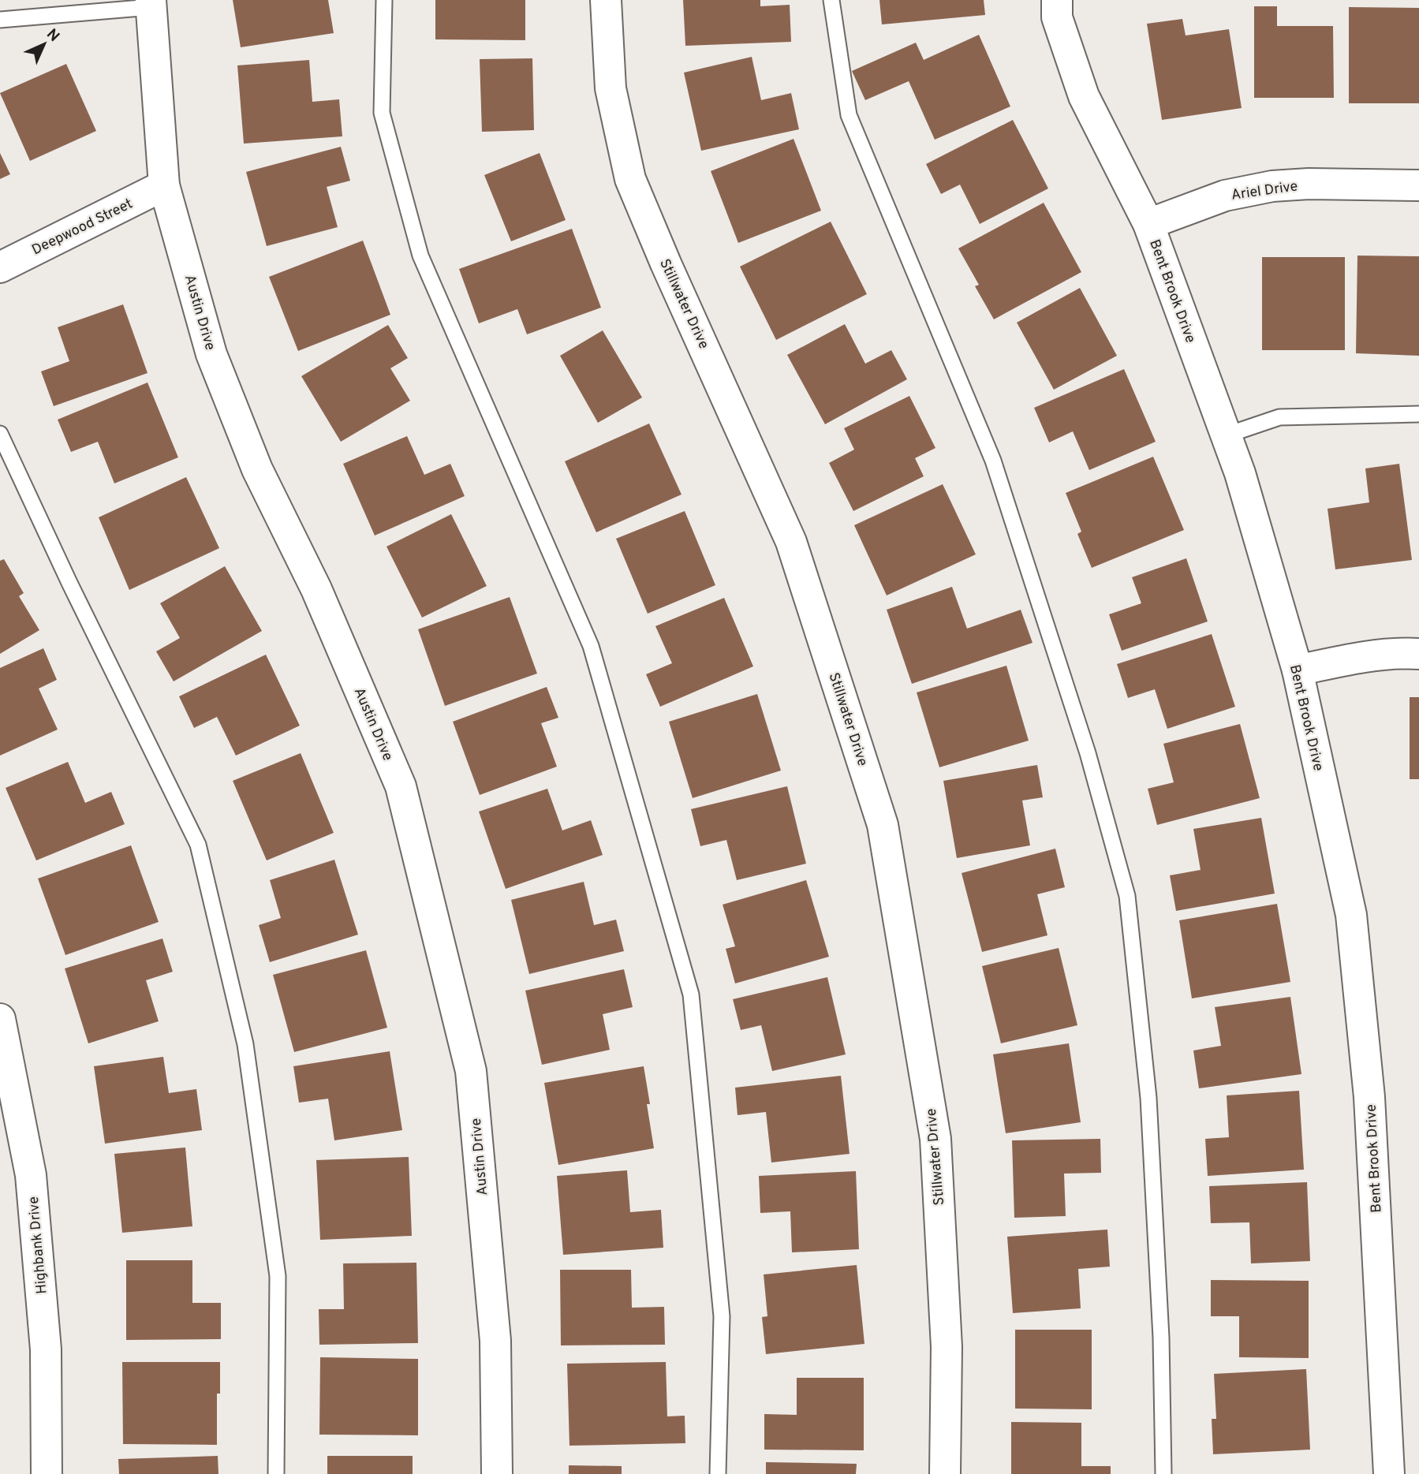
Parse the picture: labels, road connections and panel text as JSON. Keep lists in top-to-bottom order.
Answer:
{
  "streets": {
    "street": [
      "Ariel Drive",
      "Deepwood Street",
      "Bent Brook Drive",
      "Stillwater Drive",
      "Austin Drive",
      "Highbank Drive"
    ]
  },
  "crossings": [
    ["Ariel Drive", "Bent Brook Drive"],
    ["Deepwood Street", "Austin Drive"]
  ],
  "north": "top right"
}
